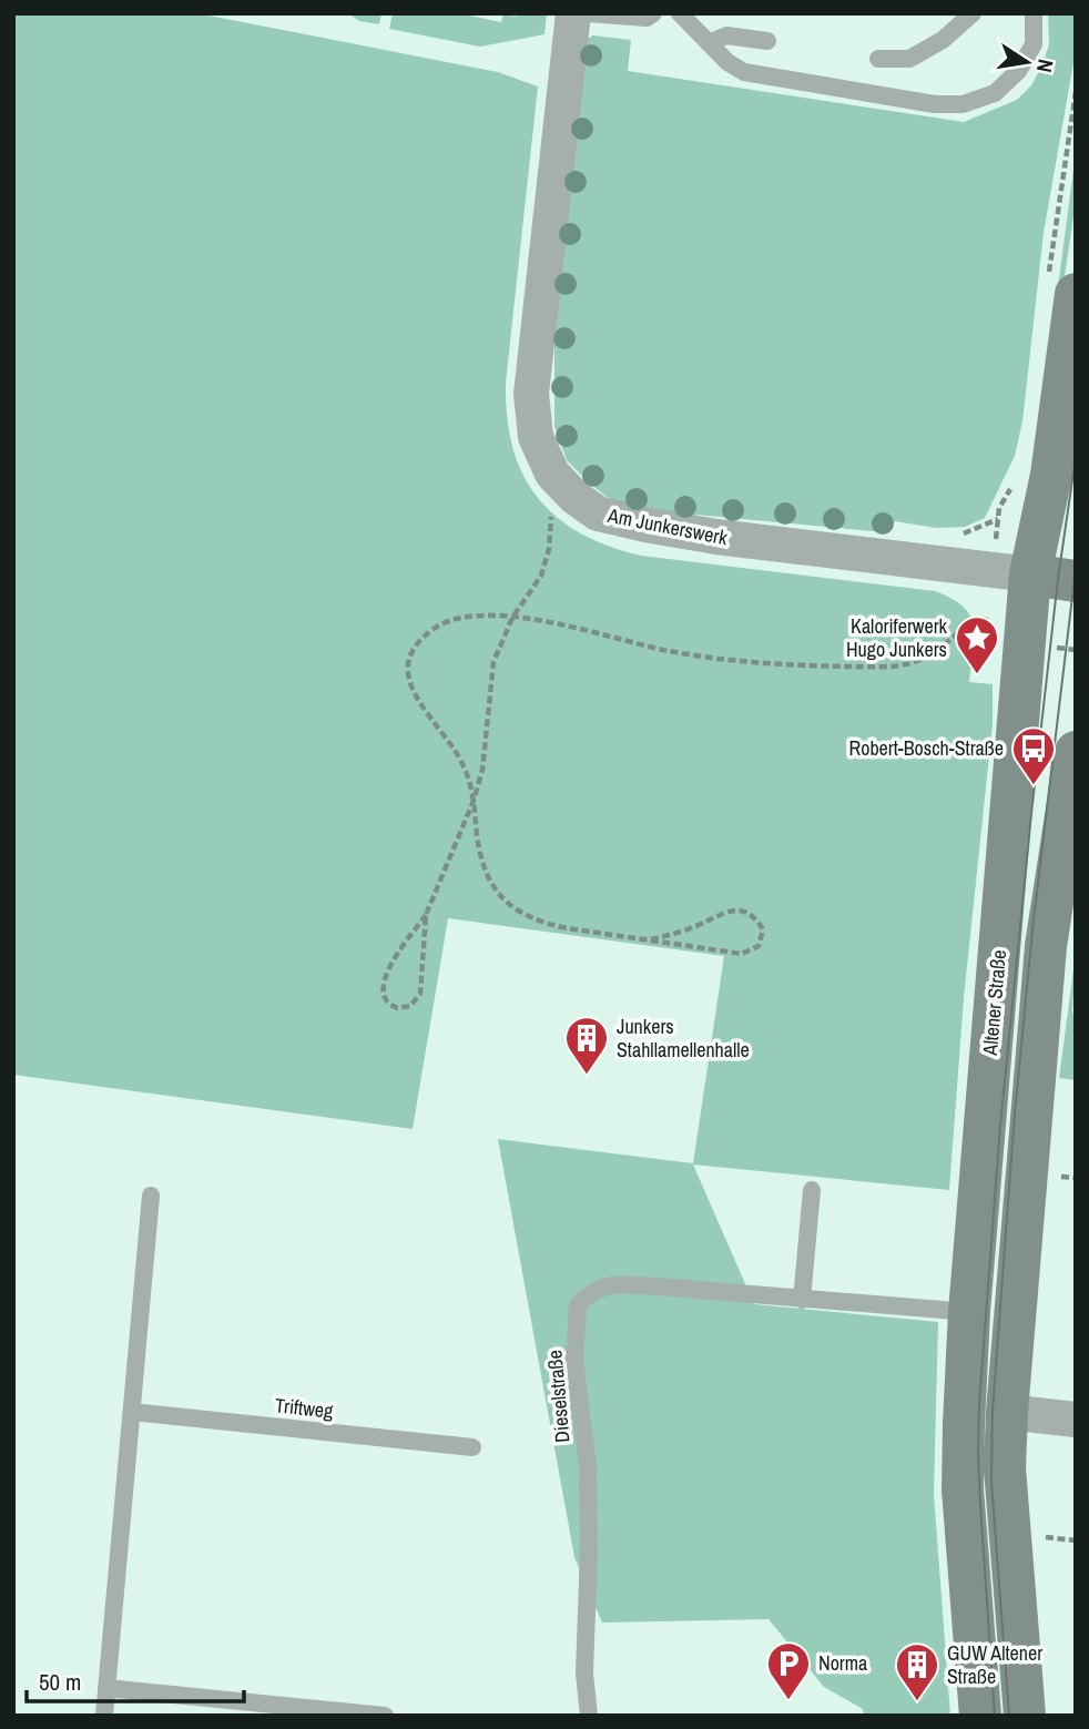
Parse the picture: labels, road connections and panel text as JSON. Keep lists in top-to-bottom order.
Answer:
{
  "streets": {
    "main road": ["Altener Straße"],
    "street": ["Am Junkerswerk"],
    "lane": ["Dieselstraße", "Triftweg"]
  },
  "crossings": [
    ["Am Junkerswerk", "Altener Straße"],
    ["Altener Straße", "Dieselstraße"]
  ],
  "places": {
    "place": ["Kaloriferwerk Hugo Junkers"],
    "bus stop": ["Robert-Bosch-Straße"],
    "building": ["Junkers Stahllamellenhalle", "GUW Altener Straße"],
    "parking": ["Norma"]
  },
  "scale_bar": "50 m",
  "north": "right"
}
